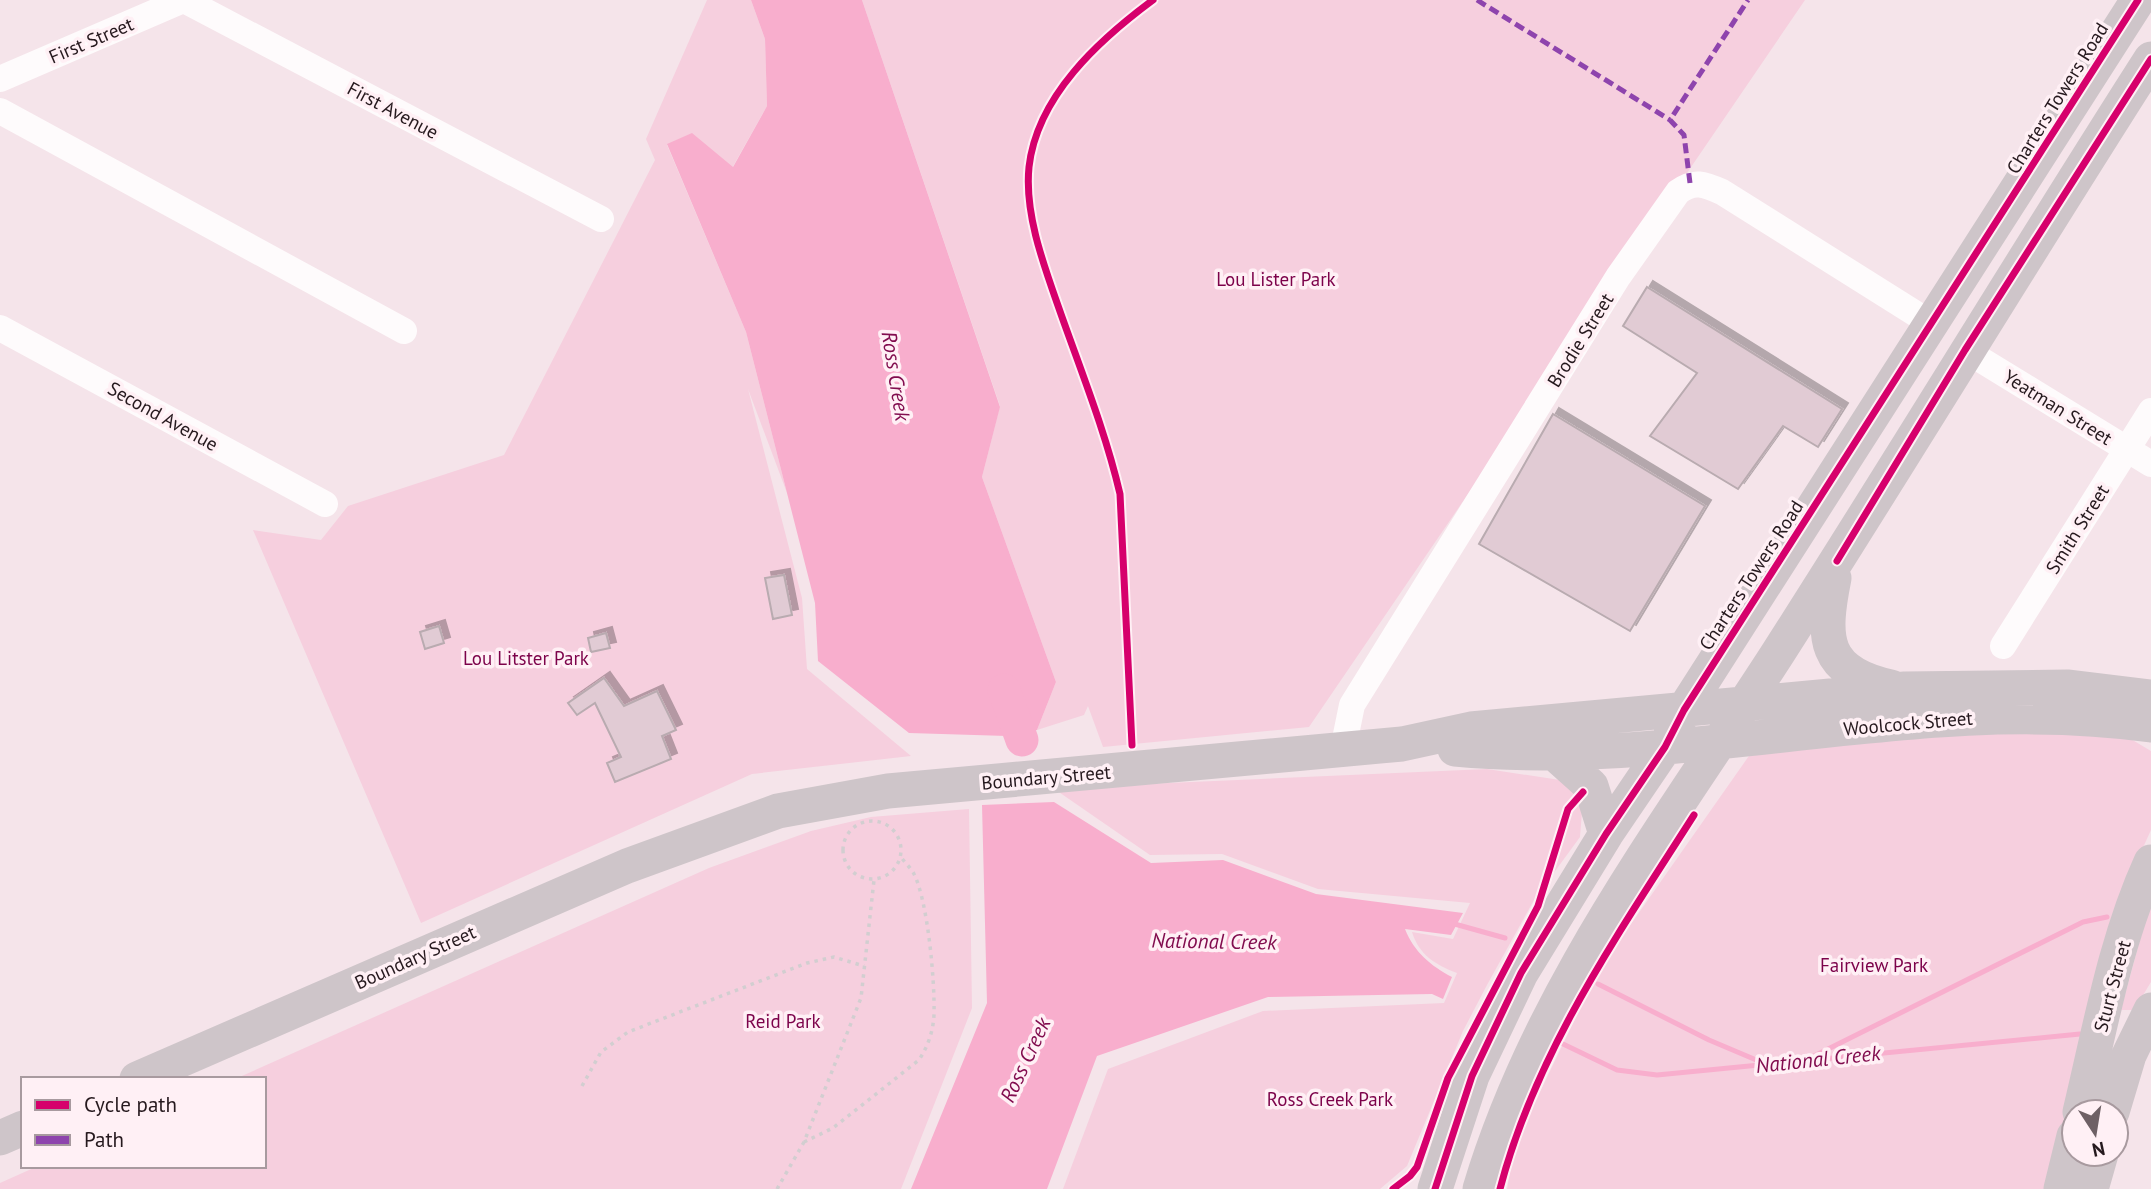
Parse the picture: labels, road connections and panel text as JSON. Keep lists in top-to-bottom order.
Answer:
{
  "streets": {
    "main road": [
      "Charters Towers Road",
      "Woolcock Street",
      "Boundary Street",
      "Sturt Street"
    ],
    "street": [
      "First Street",
      "First Avenue",
      "Brodie Street",
      "Yeatman Street",
      "Second Avenue",
      "Smith Street"
    ]
  },
  "crossings": [
    ["First Street", "First Avenue"],
    ["Charters Towers Road", "Brodie Street"],
    ["Charters Towers Road", "Woolcock Street"],
    ["Charters Towers Road", "Boundary Street"],
    ["Brodie Street", "Boundary Street"],
    ["Yeatman Street", "Smith Street"],
    ["Woolcock Street", "Boundary Street"]
  ],
  "water": ["Ross Creek", "National Creek"],
  "parks": [
    "Lou Lister Park",
    "Lou Litster Park",
    "Fairview Park",
    "Reid Park",
    "Ross Creek Park"
  ],
  "legend": ["Cycle path", "Path"],
  "north": "bottom"
}
